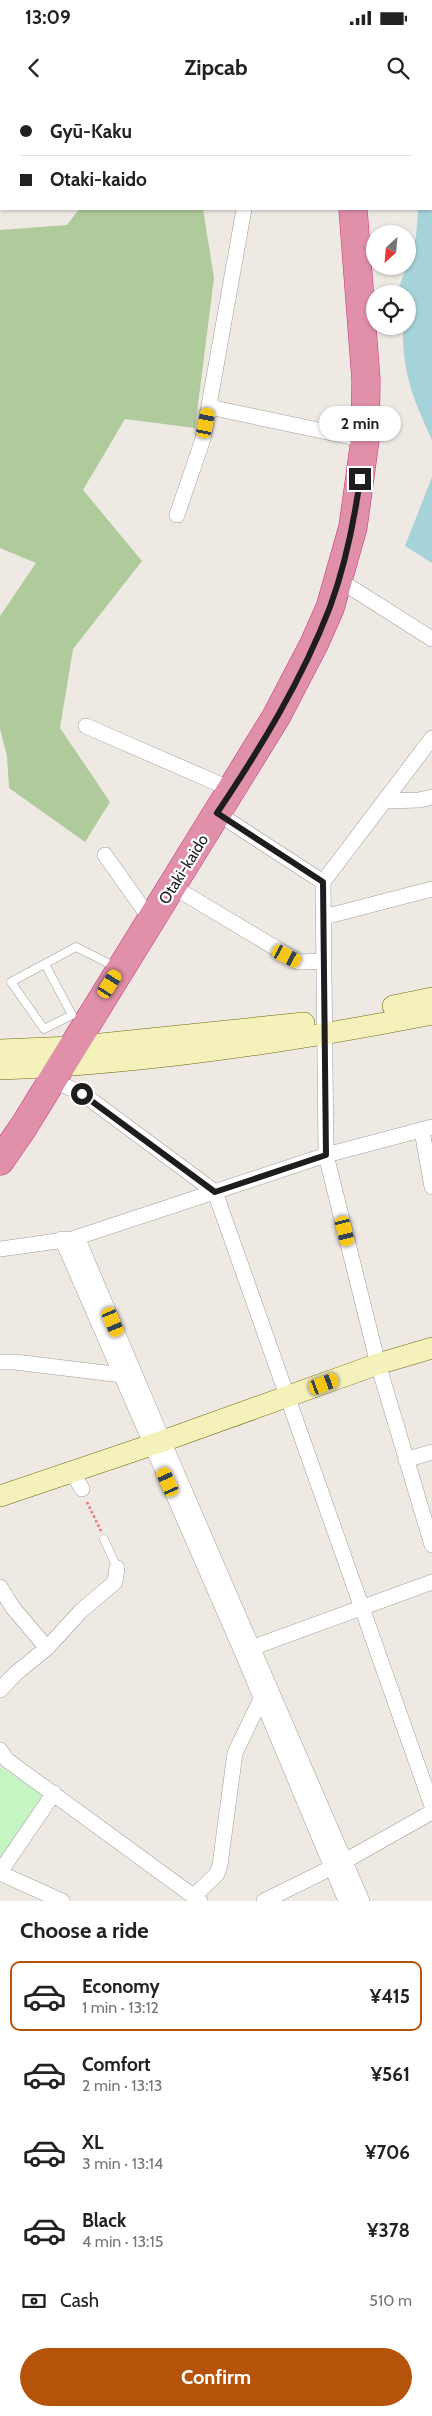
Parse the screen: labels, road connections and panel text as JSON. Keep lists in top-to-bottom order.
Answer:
{
  "streets": {
    "highway": ["Otaki-kaido"]
  },
  "north": "bottom left",
  "page": {
    "status": "13:09",
    "header": "Zipcab",
    "banner": ["Gyū-Kaku", "Otaki-kaido"],
    "bubble": "2 min",
    "heading": "Choose a ride",
    "list": [
      {
        "name": "Economy",
        "note": "1 min · 13:12",
        "value": "¥415"
      },
      {
        "name": "Comfort",
        "note": "2 min · 13:13",
        "value": "¥561"
      },
      {
        "name": "XL",
        "note": "3 min · 13:14",
        "value": "¥706"
      },
      {
        "name": "Black",
        "note": "4 min · 13:15",
        "value": "¥378"
      }
    ],
    "pay": ["Cash", "510 m"],
    "buttons": "Confirm"
  }
}
